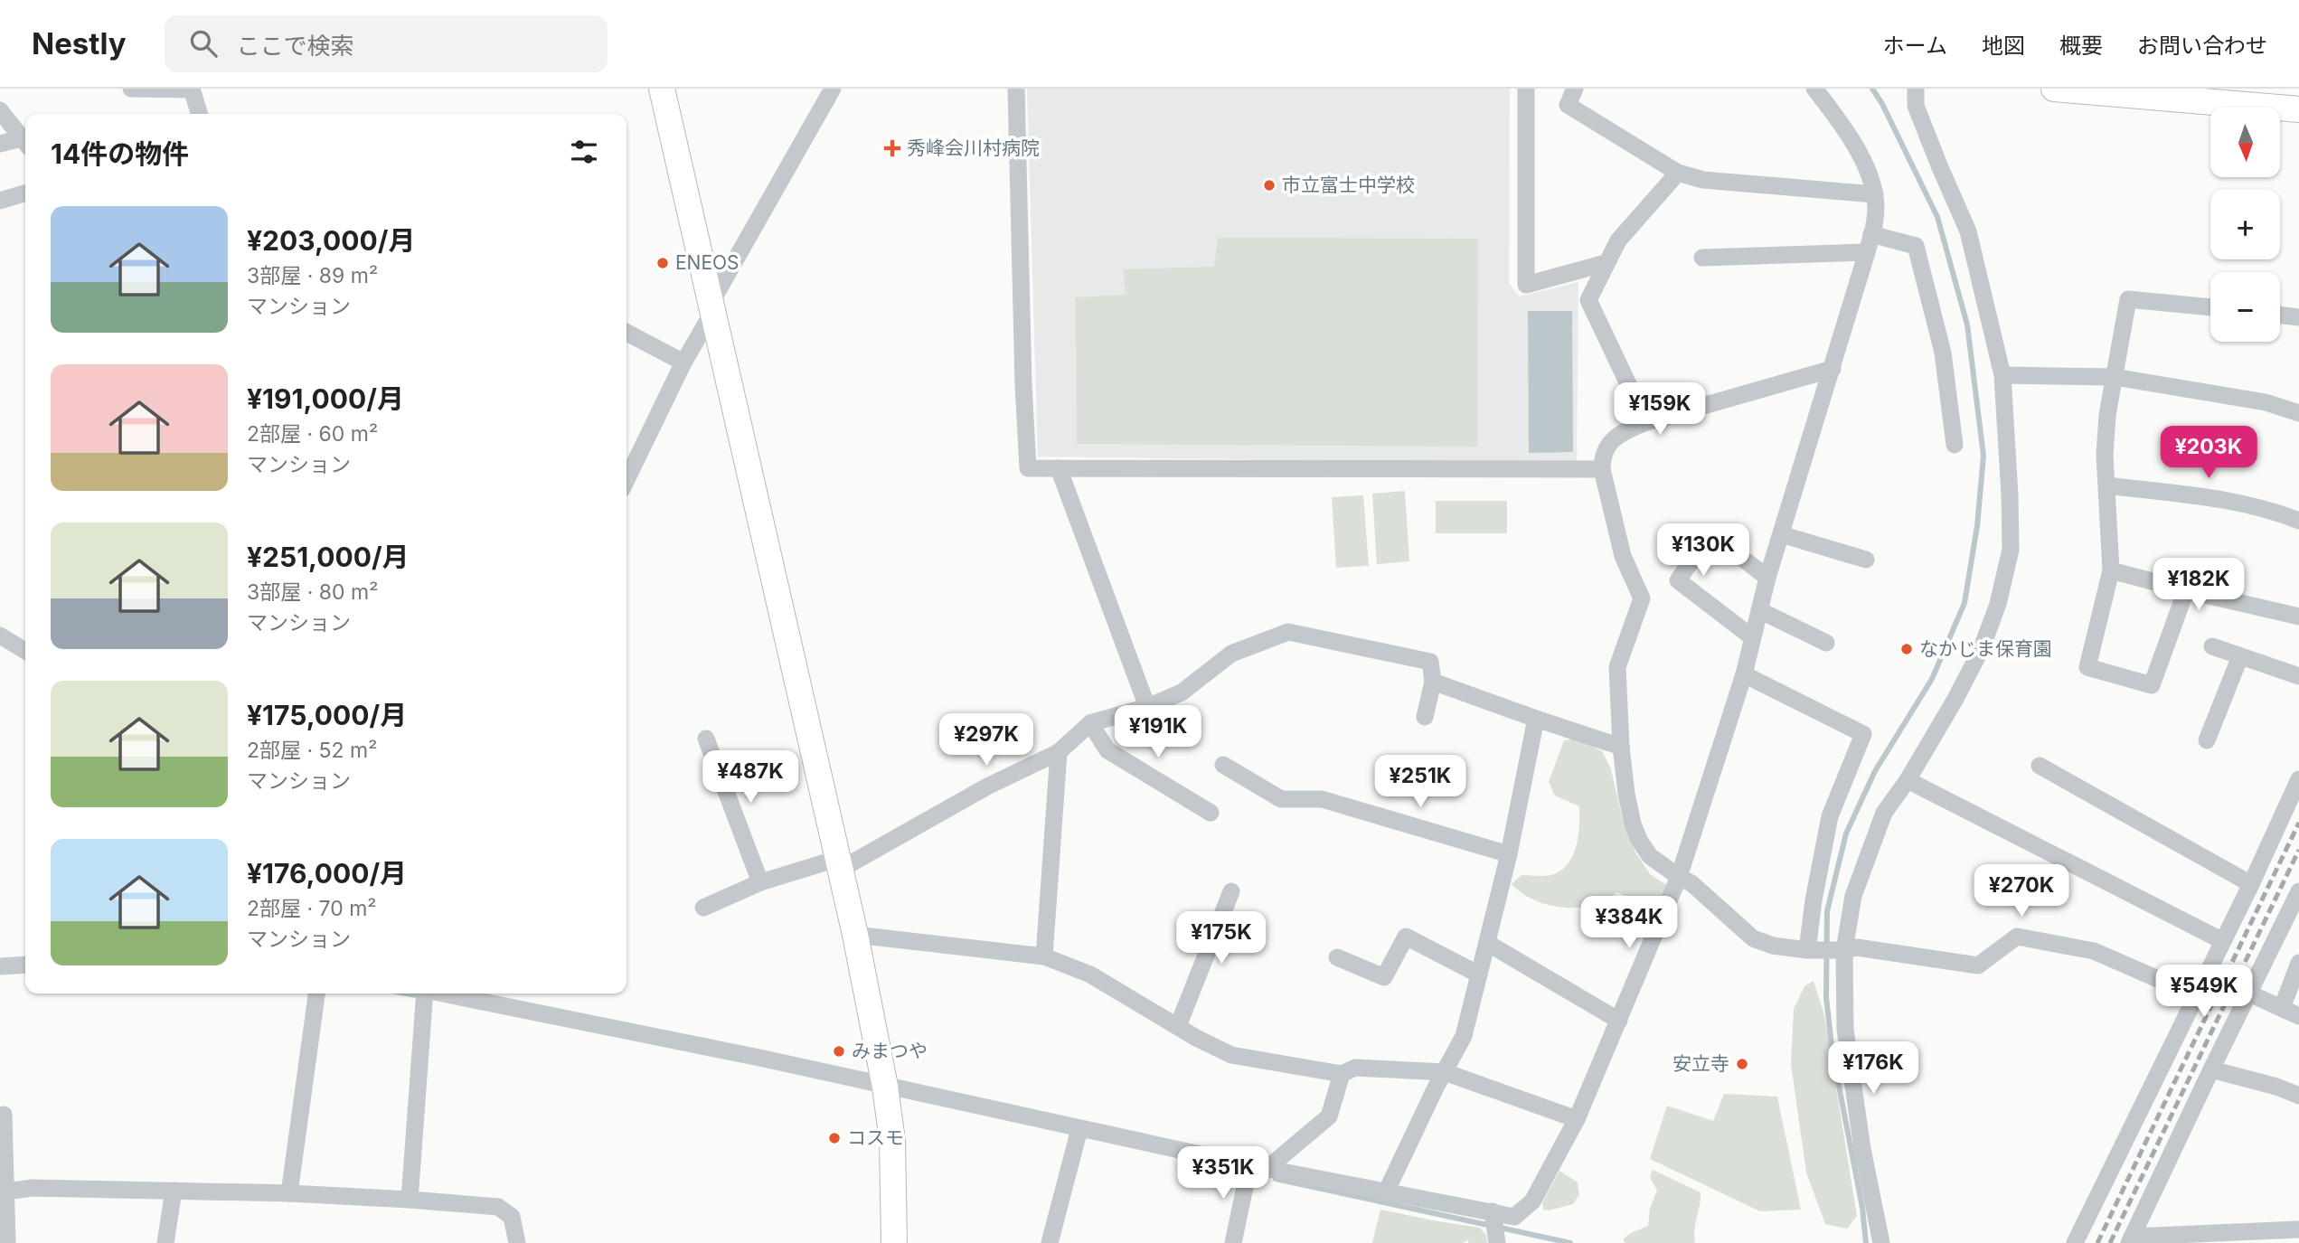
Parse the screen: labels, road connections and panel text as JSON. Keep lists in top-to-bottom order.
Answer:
{
  "places": {
    "health": ["秀峰会川村病院"],
    "other": [
      "市立富士中学校",
      "ENEOS",
      "なかじま保育園",
      "みまつや",
      "安立寺",
      "コスモ"
    ]
  },
  "north": "bottom",
  "page": {
    "header": "Nestly",
    "search": "ここで検索",
    "nav": [
      "ホーム",
      "地図",
      "概要",
      "お問い合わせ"
    ],
    "map_buttons": ["+", "−"],
    "heading": "14件の物件",
    "list": [
      {
        "name": "¥203,000/月",
        "note": "3部屋 · 89 m² · マンション"
      },
      {
        "name": "¥191,000/月",
        "note": "2部屋 · 60 m² · マンション"
      },
      {
        "name": "¥251,000/月",
        "note": "3部屋 · 80 m² · マンション"
      },
      {
        "name": "¥175,000/月",
        "note": "2部屋 · 52 m² · マンション"
      },
      {
        "name": "¥176,000/月",
        "note": "2部屋 · 70 m² · マンション"
      }
    ],
    "price": [
      "¥159K",
      "¥203K",
      "¥130K",
      "¥182K",
      "¥191K",
      "¥297K",
      "¥487K",
      "¥251K",
      "¥270K",
      "¥384K",
      "¥175K",
      "¥549K",
      "¥176K",
      "¥351K"
    ]
  }
}
